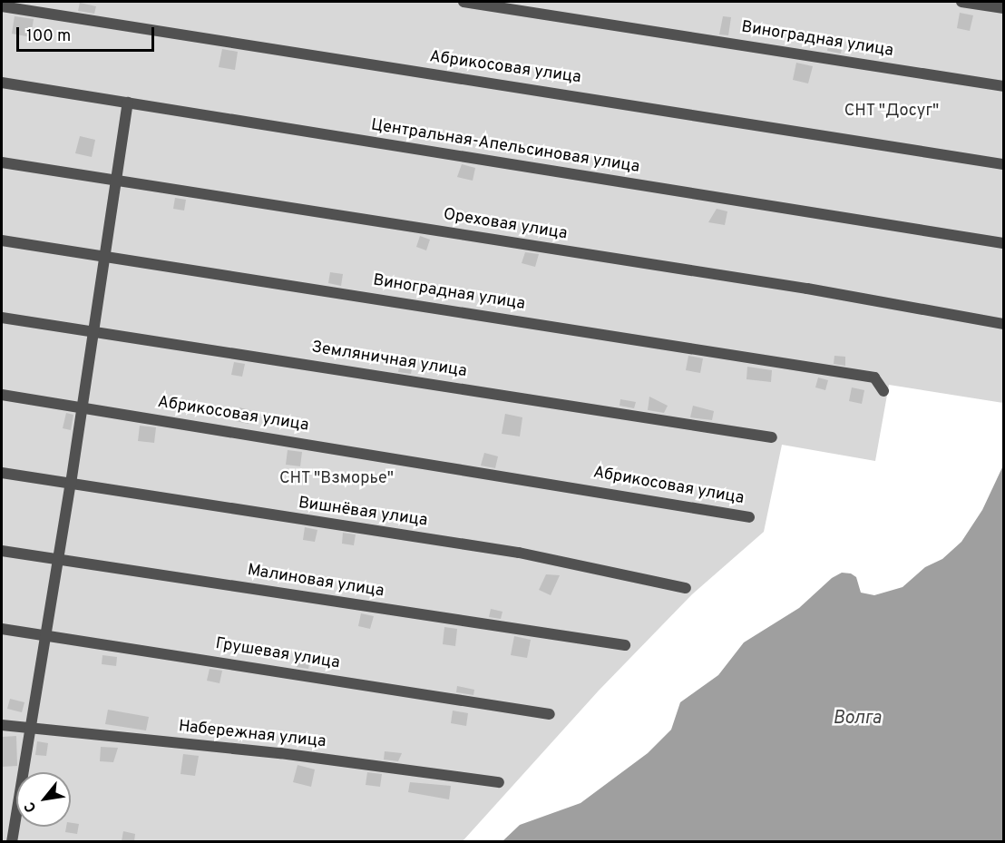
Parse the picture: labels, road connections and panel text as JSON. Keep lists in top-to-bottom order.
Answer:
{
  "streets": {
    "lane": [
      "Виноградная улица",
      "Абрикосовая улица",
      "Центральная-Апельсиновая улица",
      "Ореховая улица",
      "Земляничная улица",
      "Вишнёвая улица",
      "Малиновая улица",
      "Грушевая улица",
      "Набережная улица"
    ]
  },
  "water": ["Волга"],
  "parks": ["СНТ \"Досуг\"", "СНТ \"Взморье\""],
  "scale_bar": "100 m",
  "north": "bottom left"
}
